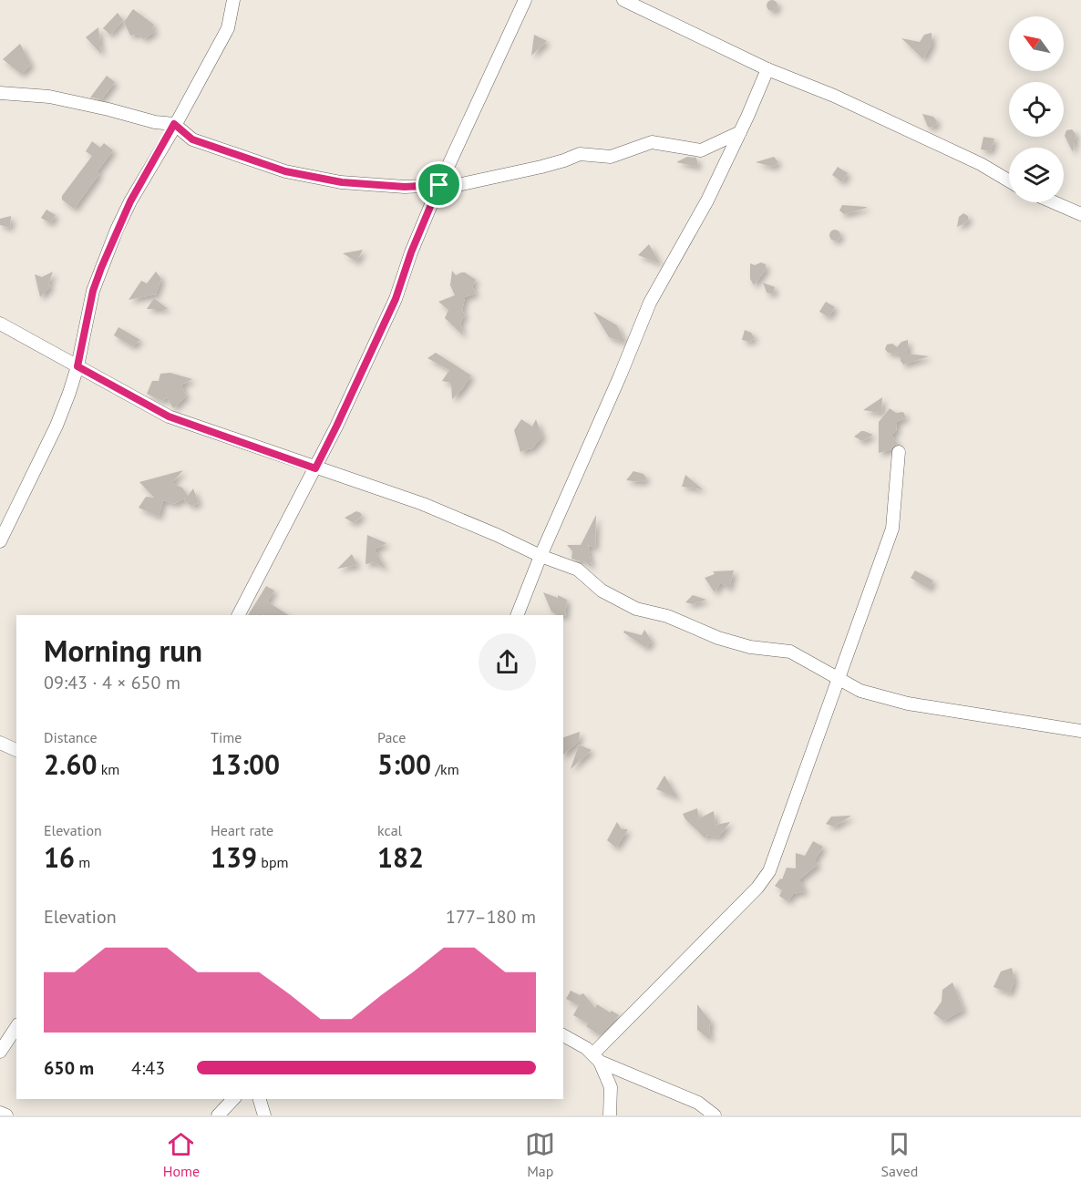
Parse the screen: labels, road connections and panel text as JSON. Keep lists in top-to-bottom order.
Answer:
{
  "north": "top left",
  "page": {
    "heading": ["Morning run", "09:43 · 4 × 650 m"],
    "stats": [
      ["Distance", "2.60 km"],
      ["Time", "13:00"],
      ["Pace", "5:00 /km"],
      ["Elevation", "16 m"],
      ["Heart rate", "139 bpm"],
      ["kcal", "182"]
    ],
    "chart": ["Elevation", "177–180 m"],
    "list": [
      {
        "name": "650 m",
        "note": "4:43"
      }
    ],
    "tabs": ["Home", "Map", "Saved"]
  }
}
